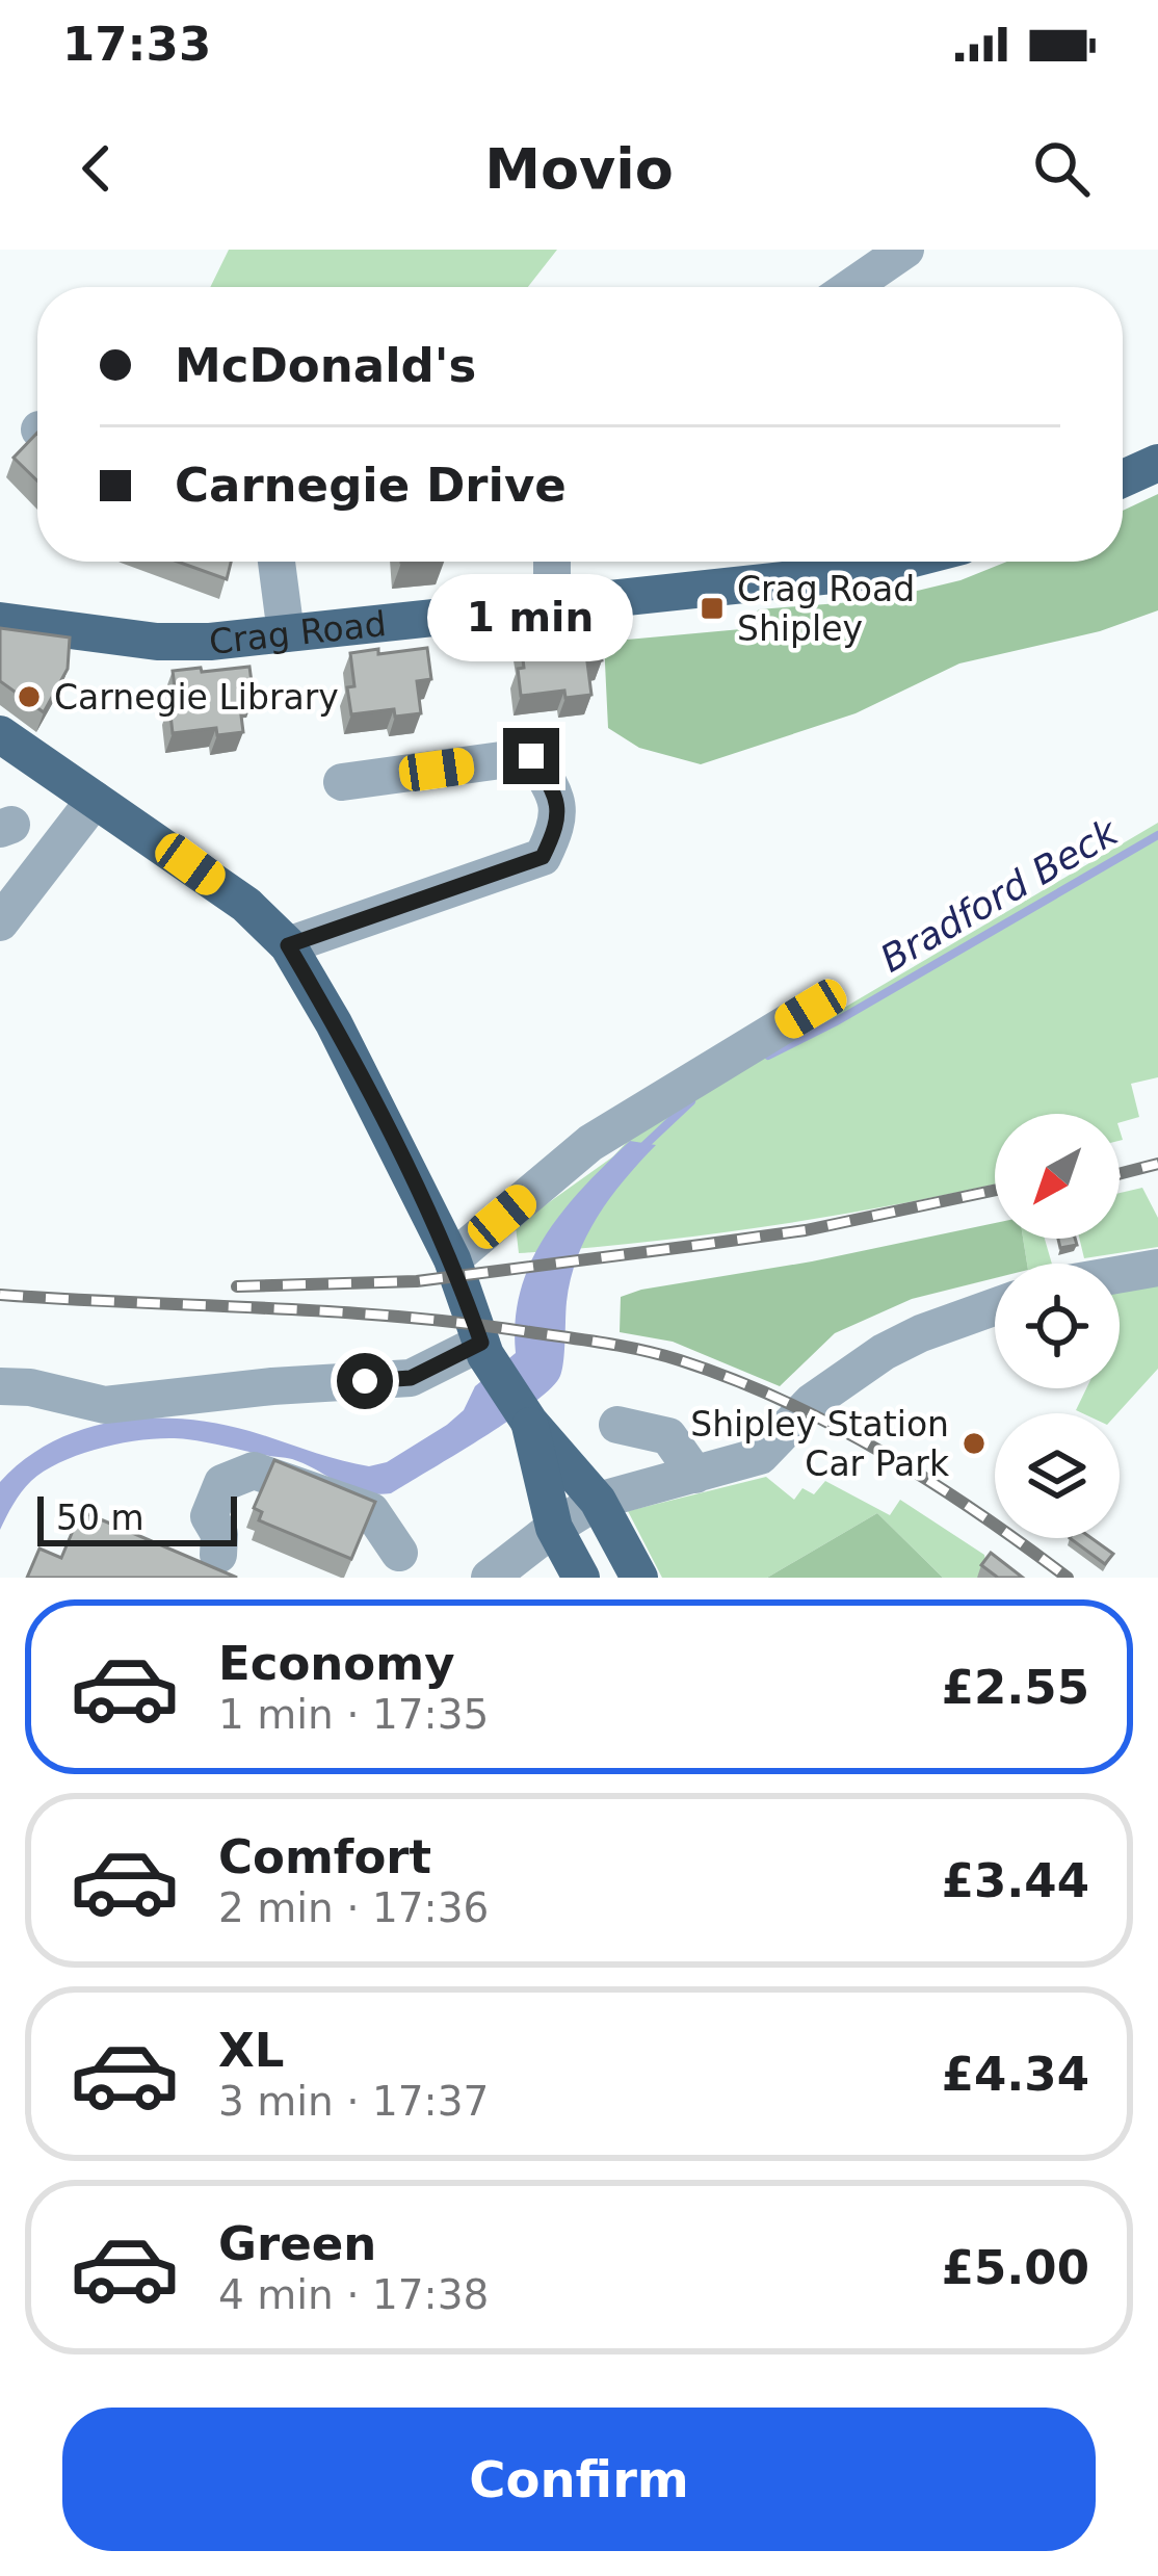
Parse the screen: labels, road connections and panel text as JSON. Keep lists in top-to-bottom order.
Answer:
{
  "streets": {
    "main road": ["Crag Road"]
  },
  "water": ["Bradford Beck"],
  "places": {
    "transit": ["Crag Road Shipley"],
    "other": ["Carnegie Library", "Shipley Station Car Park"]
  },
  "scale_bar": "50 m",
  "north": "bottom left",
  "page": {
    "status": "17:33",
    "header": "Movio",
    "banner": ["McDonald's", "Carnegie Drive"],
    "bubble": "1 min",
    "scale": "50 m",
    "list": [
      {
        "name": "Economy",
        "note": "1 min · 17:35",
        "value": "£2.55"
      },
      {
        "name": "Comfort",
        "note": "2 min · 17:36",
        "value": "£3.44"
      },
      {
        "name": "XL",
        "note": "3 min · 17:37",
        "value": "£4.34"
      },
      {
        "name": "Green",
        "note": "4 min · 17:38",
        "value": "£5.00"
      }
    ],
    "buttons": "Confirm"
  }
}
